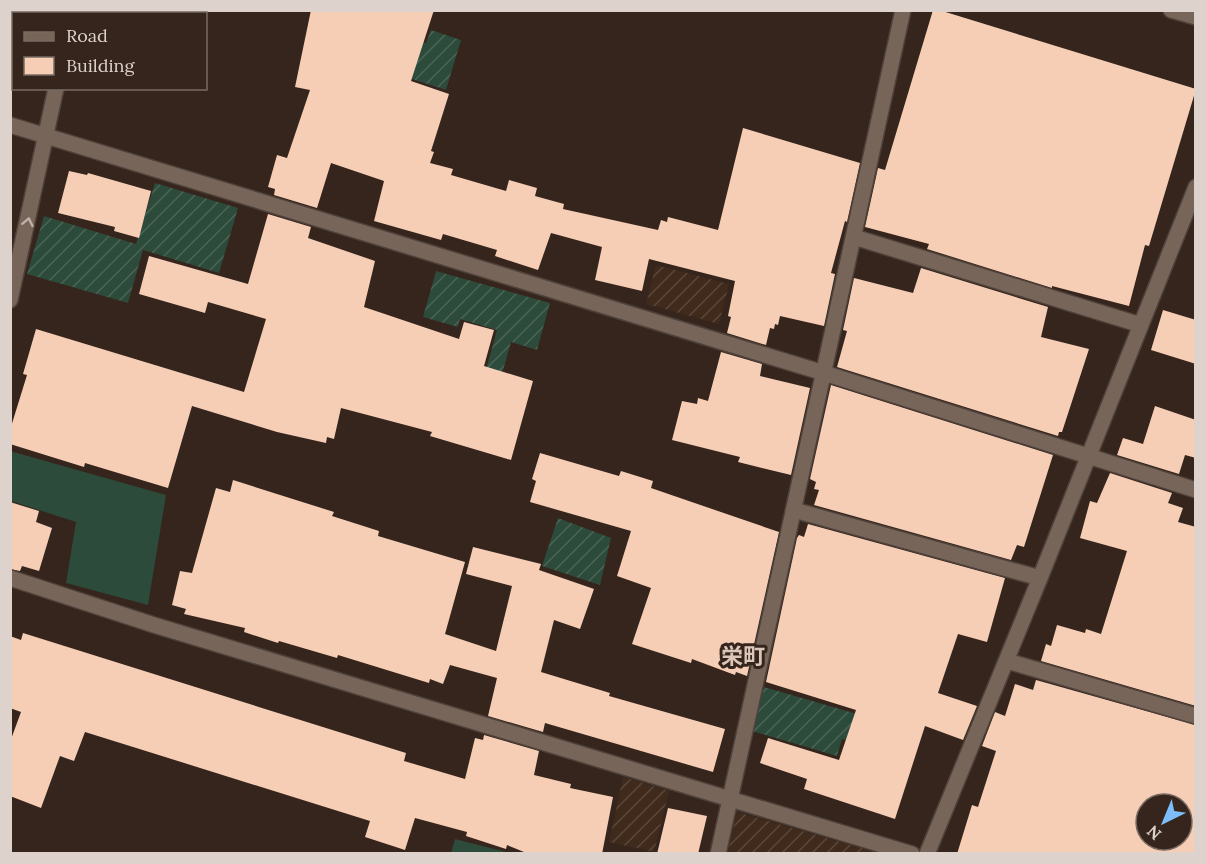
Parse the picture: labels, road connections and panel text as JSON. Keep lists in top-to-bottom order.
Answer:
{
  "districts": ["栄町"],
  "legend": ["Road", "Building"],
  "north": "bottom left"
}
